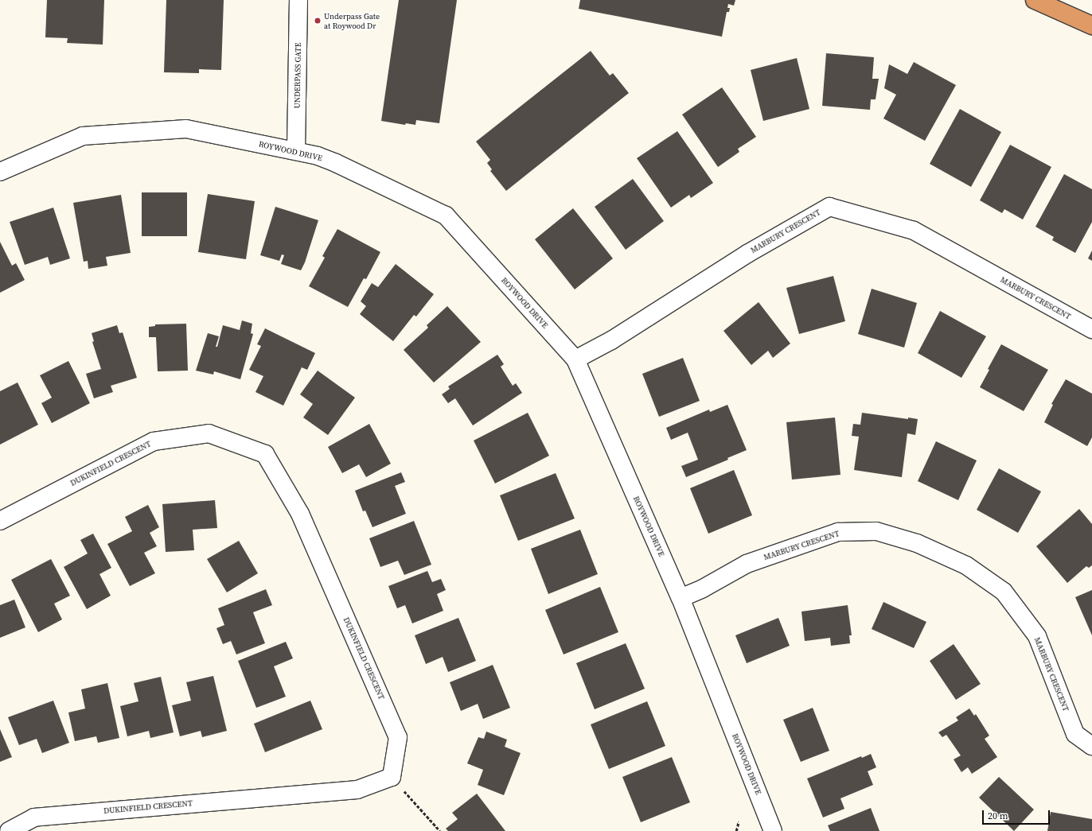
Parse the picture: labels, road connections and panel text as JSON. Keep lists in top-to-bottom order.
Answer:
{
  "streets": {
    "street": [
      "UNDERPASS GATE",
      "ROYWOOD DRIVE",
      "MARBURY CRESCENT",
      "DUKINFIELD CRESCENT"
    ]
  },
  "crossings": [
    ["UNDERPASS GATE", "ROYWOOD DRIVE"],
    ["ROYWOOD DRIVE", "MARBURY CRESCENT"]
  ],
  "places": ["Underpass Gate at Roywood Dr"],
  "scale_bar": "20 m"
}
